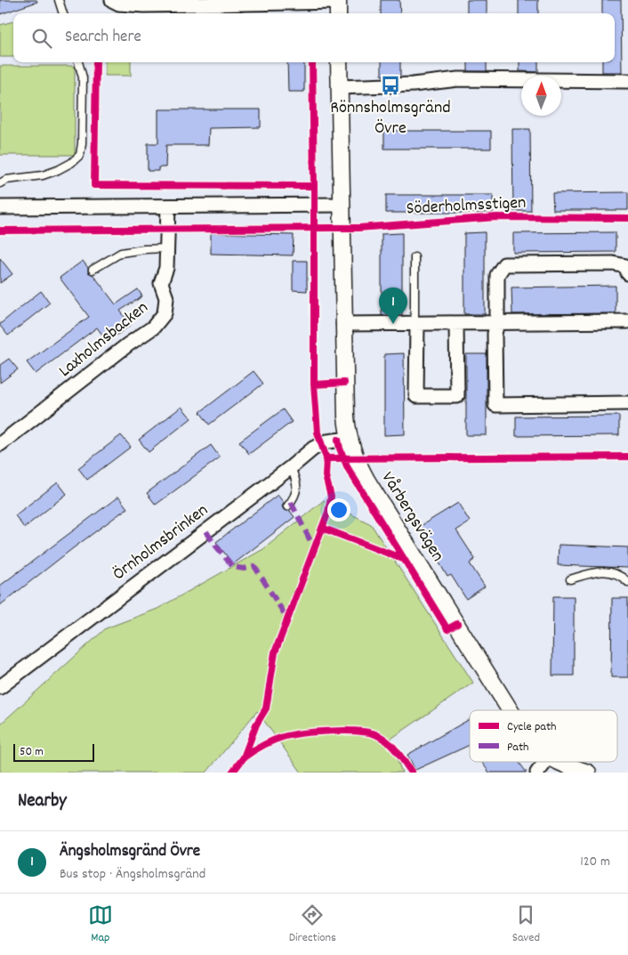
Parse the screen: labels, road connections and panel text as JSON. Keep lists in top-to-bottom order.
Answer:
{
  "streets": {
    "street": ["Laxholmsbacken", "Vårbergsvägen", "Örnholmsbrinken"],
    "cycle path": ["Söderholmsstigen"]
  },
  "crossings": [
    ["Vårbergsvägen", "Örnholmsbrinken"]
  ],
  "places": {
    "bus stop": ["Rönnsholmsgränd Övre"]
  },
  "legend": ["Cycle path", "Path"],
  "scale_bar": "50 m",
  "north": "top",
  "page": {
    "search": "Search here",
    "pins": "1",
    "scale": "50 m",
    "heading": "Nearby",
    "list": [
      {
        "mark": "1",
        "name": "Ängsholmsgränd Övre",
        "note": "Bus stop · Ängsholmsgränd",
        "value": "120 m"
      }
    ],
    "nav": ["Map", "Directions", "Saved"]
  }
}
